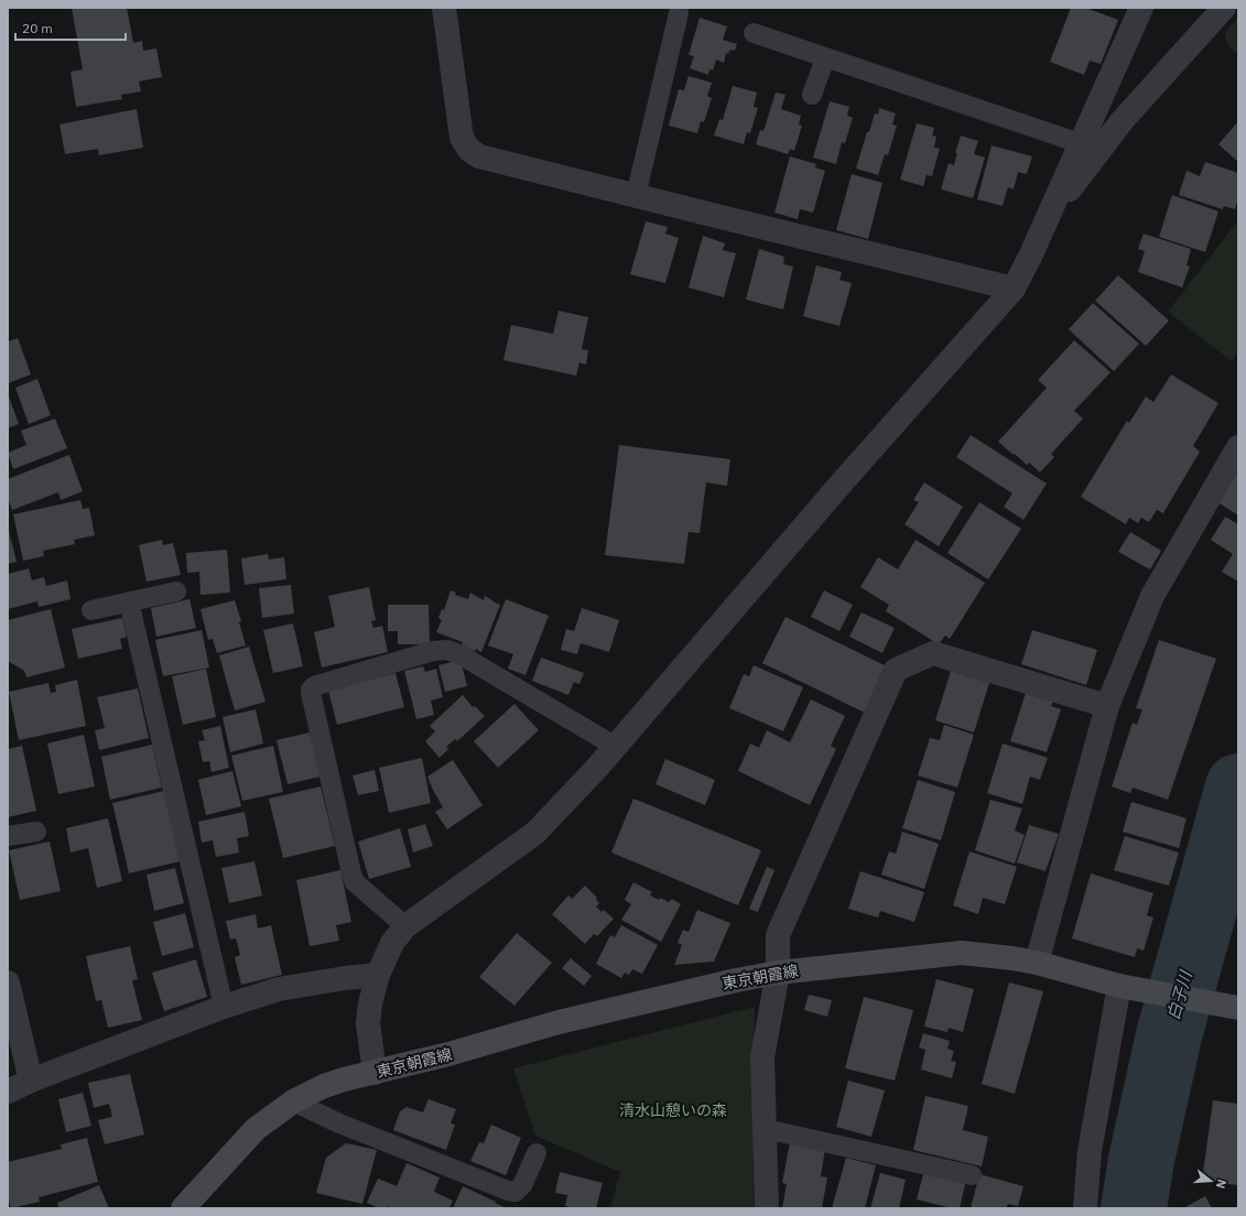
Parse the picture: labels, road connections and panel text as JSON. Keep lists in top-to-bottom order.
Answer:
{
  "streets": {
    "main road": ["東京朝霞線"]
  },
  "water": ["白子川"],
  "parks": ["清水山憩いの森"],
  "scale_bar": "20 m",
  "north": "right"
}
